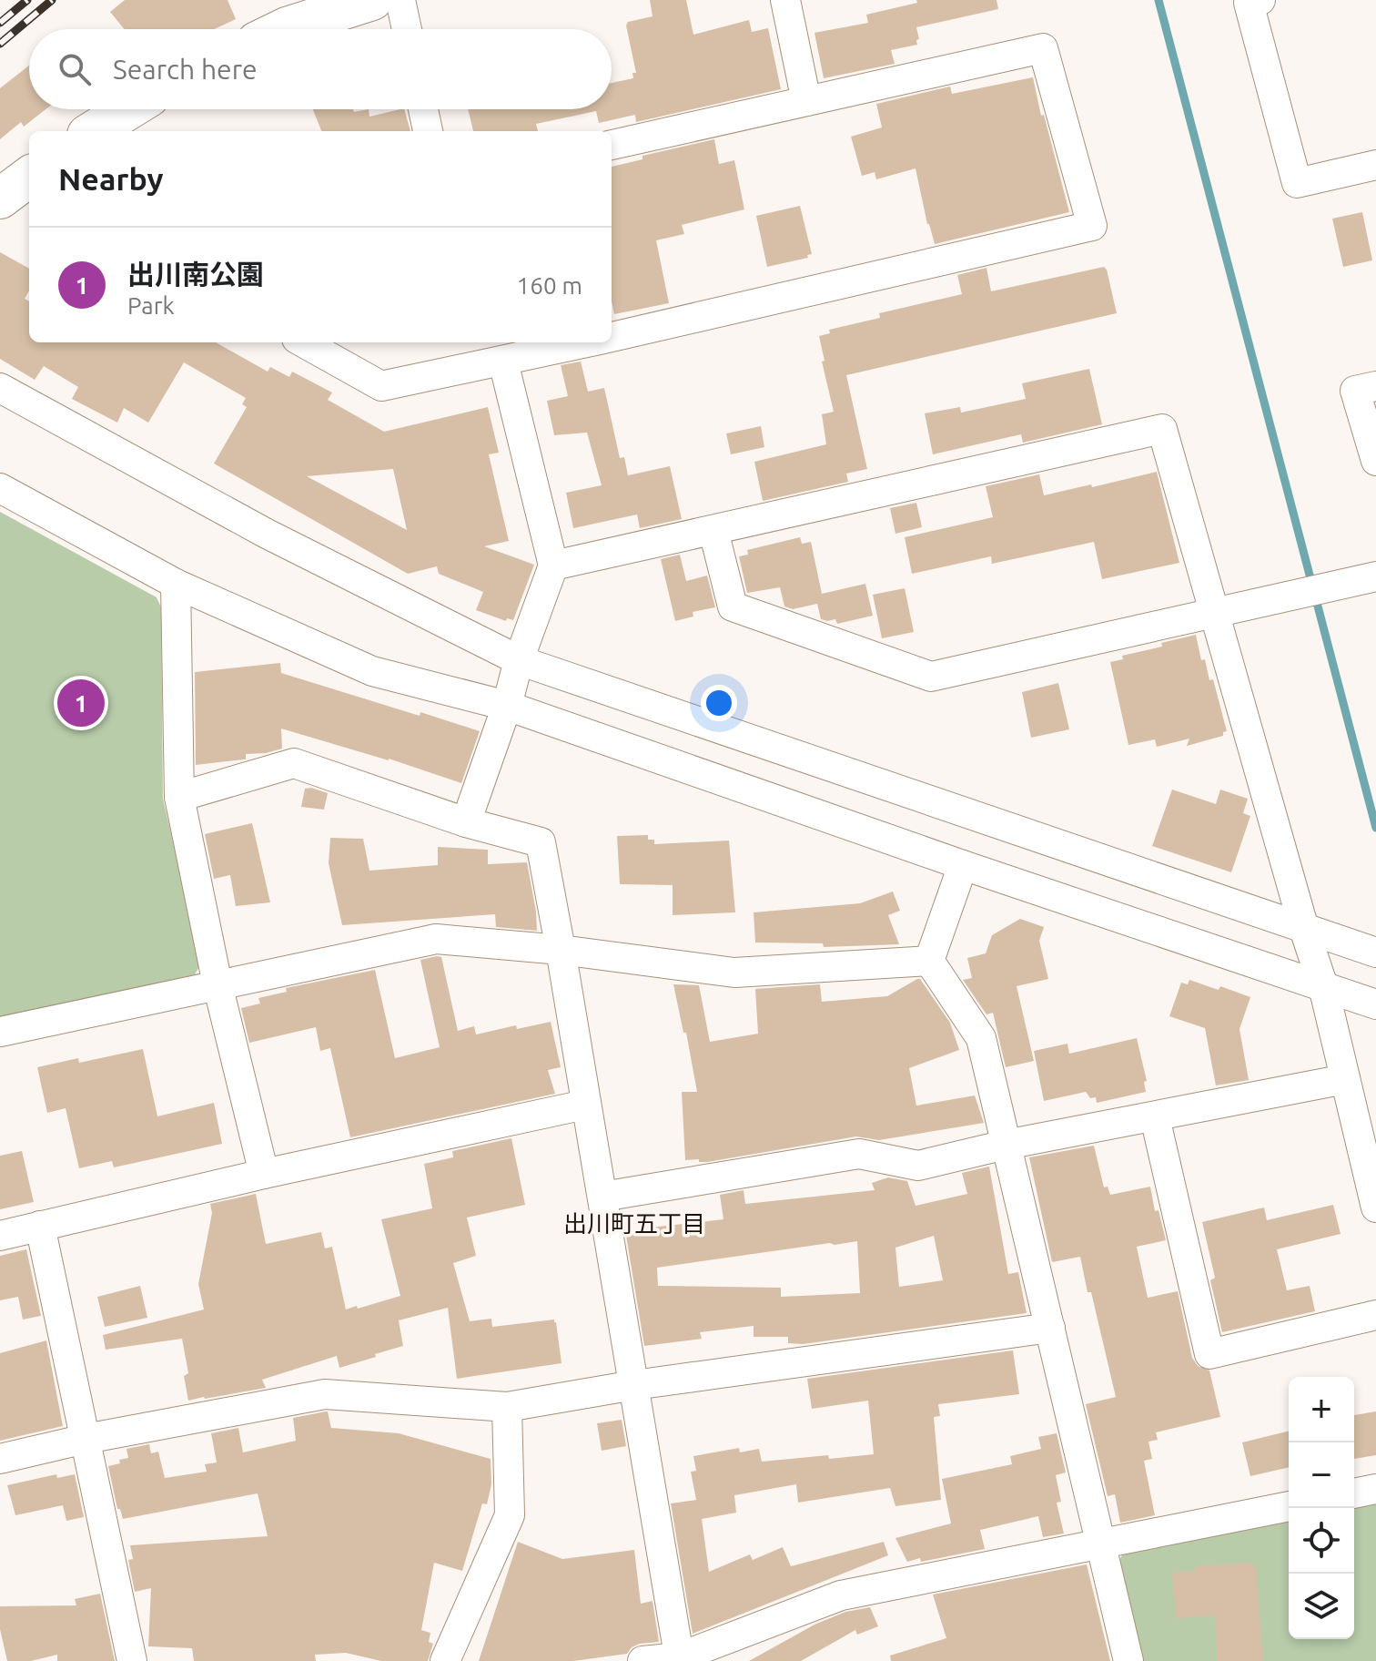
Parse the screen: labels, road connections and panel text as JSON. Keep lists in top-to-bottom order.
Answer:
{
  "districts": ["出川町五丁目"],
  "page": {
    "search": "Search here",
    "heading": "Nearby",
    "list": [
      {
        "mark": "1",
        "name": "出川南公園",
        "note": "Park",
        "value": "160 m"
      }
    ],
    "pins": "1",
    "map_buttons": ["+", "−"]
  }
}
